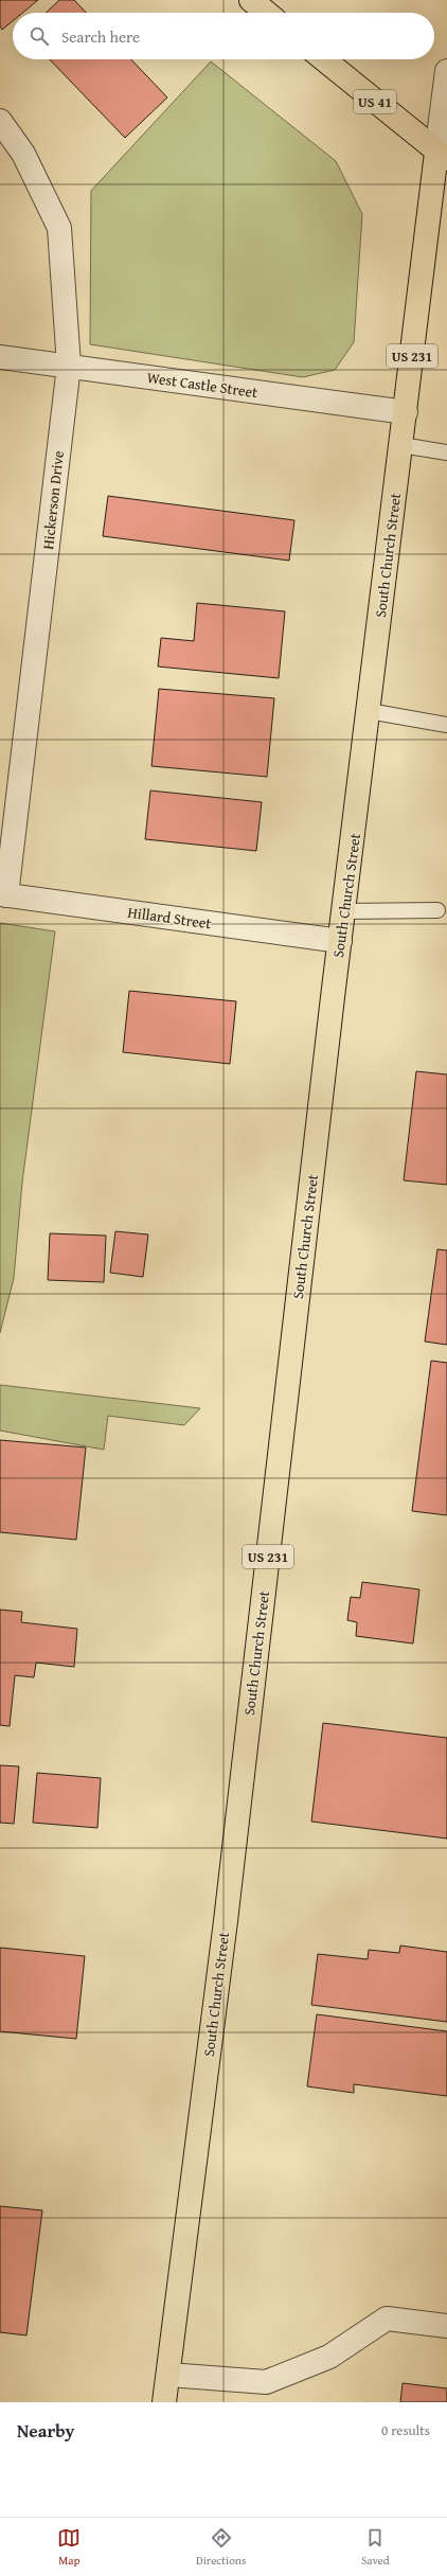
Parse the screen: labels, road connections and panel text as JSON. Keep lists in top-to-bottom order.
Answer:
{
  "streets": {
    "main road": ["US 41", "US 231", "South Church Street"],
    "street": ["West Castle Street", "Hickerson Drive", "Hillard Street"]
  },
  "crossings": [
    ["US 41", "South Church Street"],
    ["West Castle Street", "Hickerson Drive"],
    ["West Castle Street", "South Church Street"],
    ["Hickerson Drive", "Hillard Street"],
    ["South Church Street", "Hillard Street"]
  ],
  "page": {
    "search": "Search here",
    "heading": ["Nearby", "0 results"],
    "nav": ["Map", "Directions", "Saved"]
  }
}
